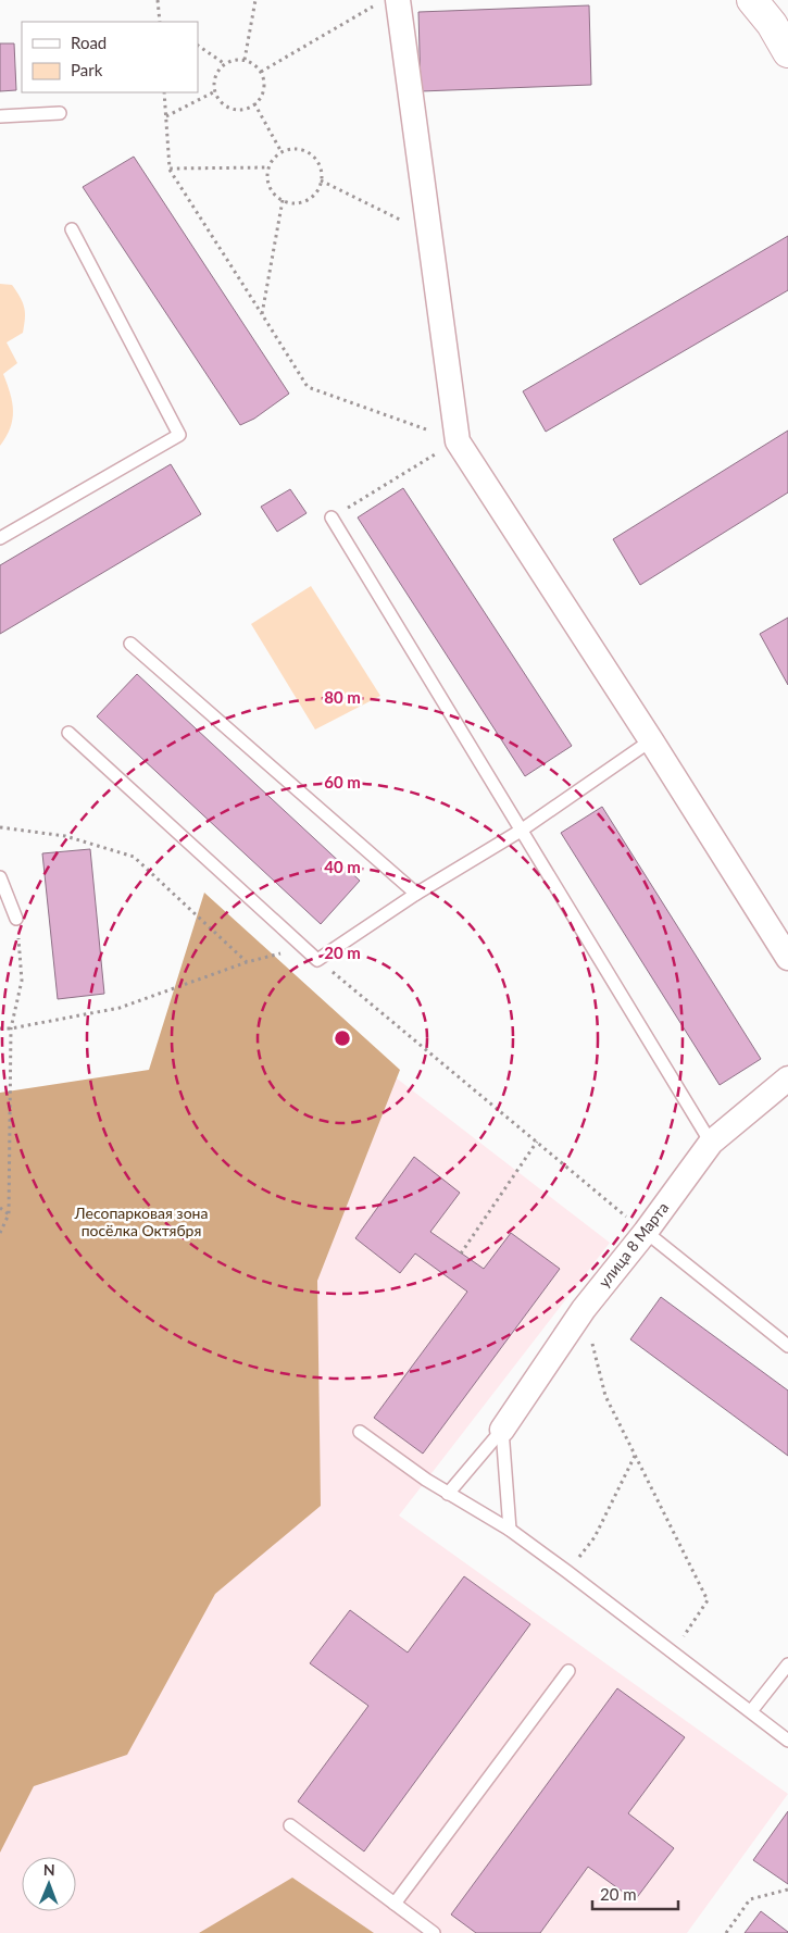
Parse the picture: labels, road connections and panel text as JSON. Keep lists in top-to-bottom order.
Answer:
{
  "streets": {
    "street": ["улица 8 Марта"]
  },
  "parks": ["Лесопарковая зона посёлка Октября"],
  "legend": ["Road", "Park"],
  "scale_bar": "20 m",
  "north": "top",
  "rings": [
    "80 m",
    "60 m",
    "40 m",
    "20 m"
  ]
}
